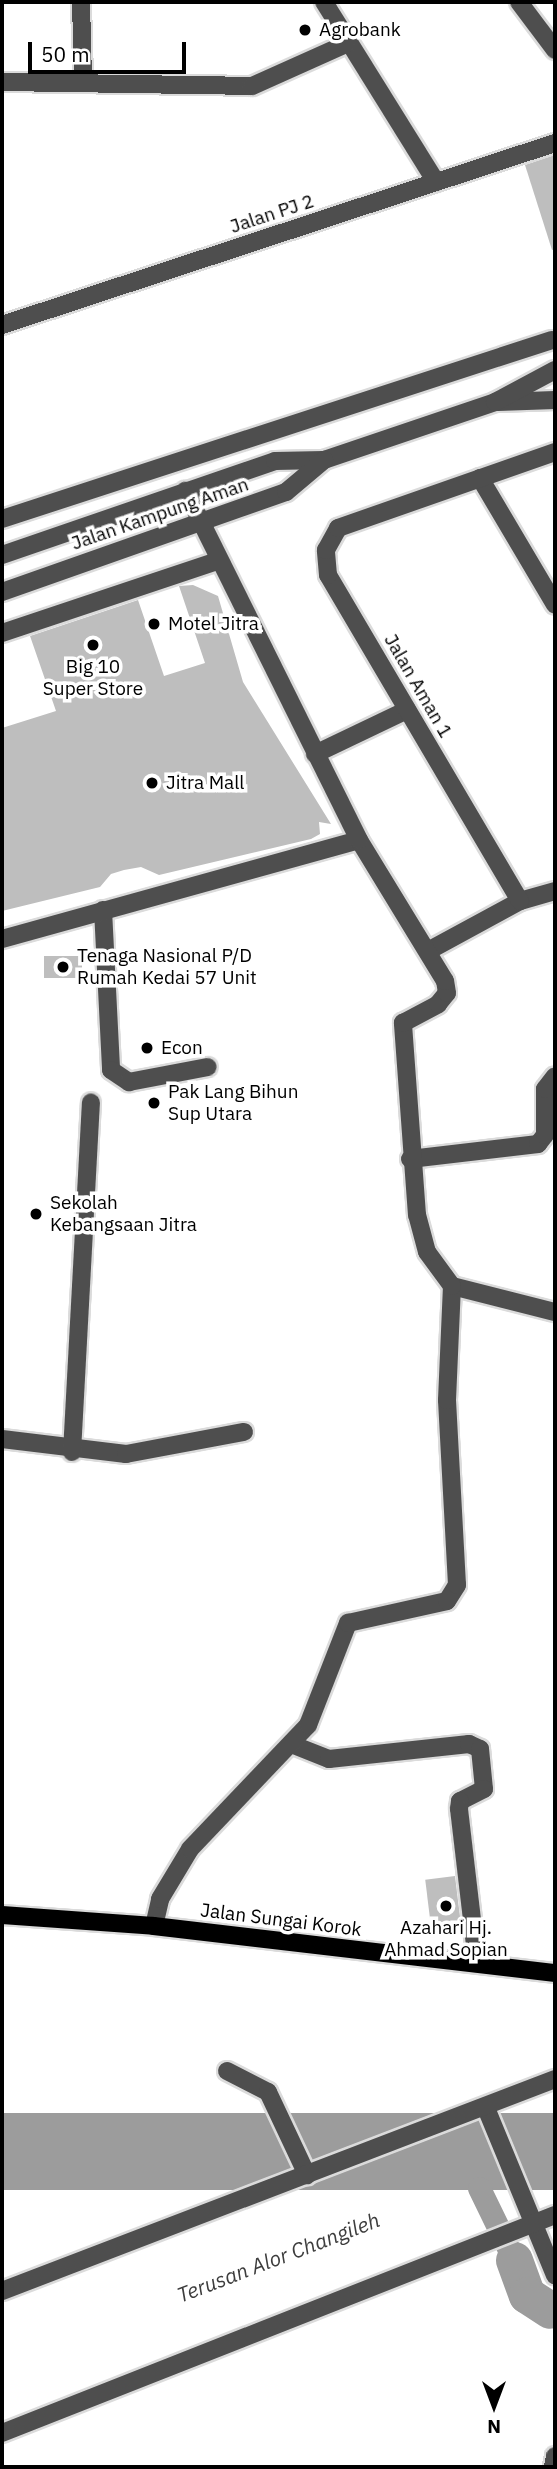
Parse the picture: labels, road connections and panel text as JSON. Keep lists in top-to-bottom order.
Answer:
{
  "streets": {
    "main road": ["Jalan Sungai Korok"],
    "street": ["Jalan PJ 2", "Jalan Kampung Aman", "Jalan Aman 1"]
  },
  "water": ["Terusan Alor Changileh"],
  "places": [
    "Agrobank",
    "Motel Jitra",
    "Big 10 Super Store",
    "Jitra Mall",
    "Tenaga Nasional P/D Rumah Kedai 57 Unit",
    "Econ",
    "Pak Lang Bihun Sup Utara",
    "Sekolah Kebangsaan Jitra",
    "Azahari Hj. Ahmad Sopian"
  ],
  "scale_bar": "50 m",
  "north": "bottom"
}
